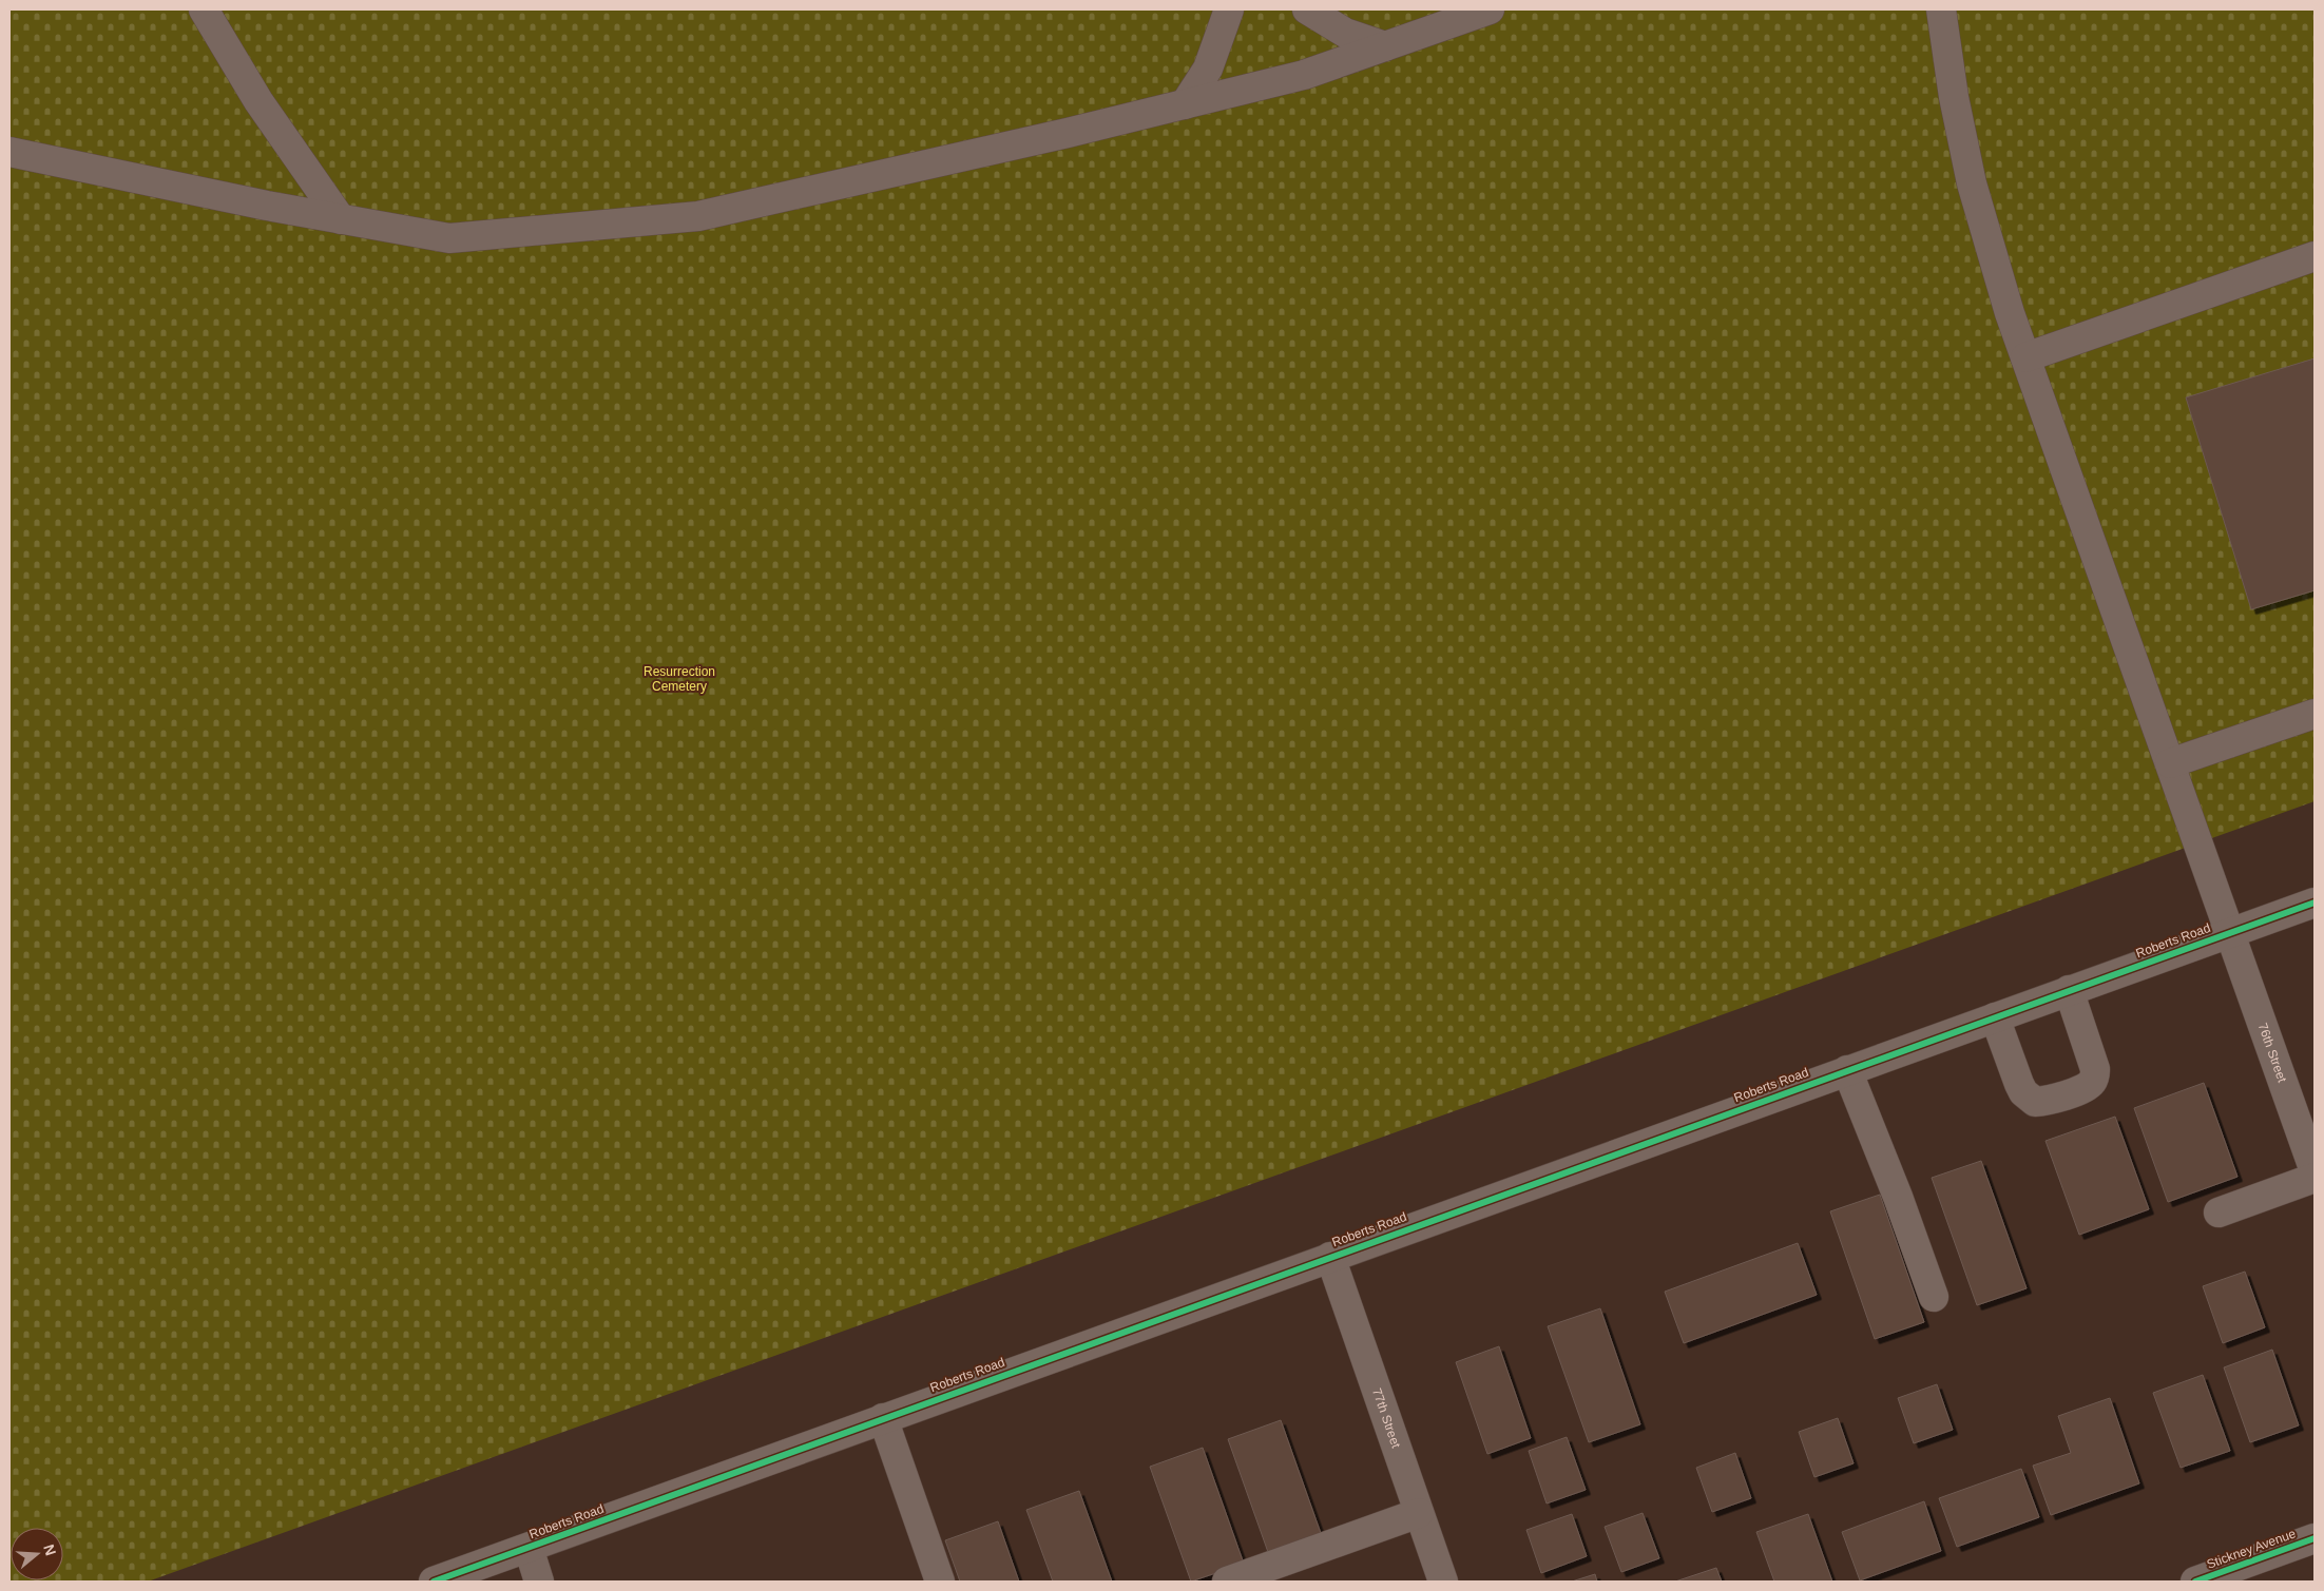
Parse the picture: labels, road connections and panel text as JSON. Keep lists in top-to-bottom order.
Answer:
{
  "streets": {
    "street": [
      "Roberts Road",
      "76th Street",
      "77th Street",
      "Stickney Avenue"
    ]
  },
  "crossings": [
    ["Roberts Road", "76th Street"],
    ["Roberts Road", "77th Street"]
  ],
  "parks": ["Resurrection Cemetery"],
  "north": "right"
}
